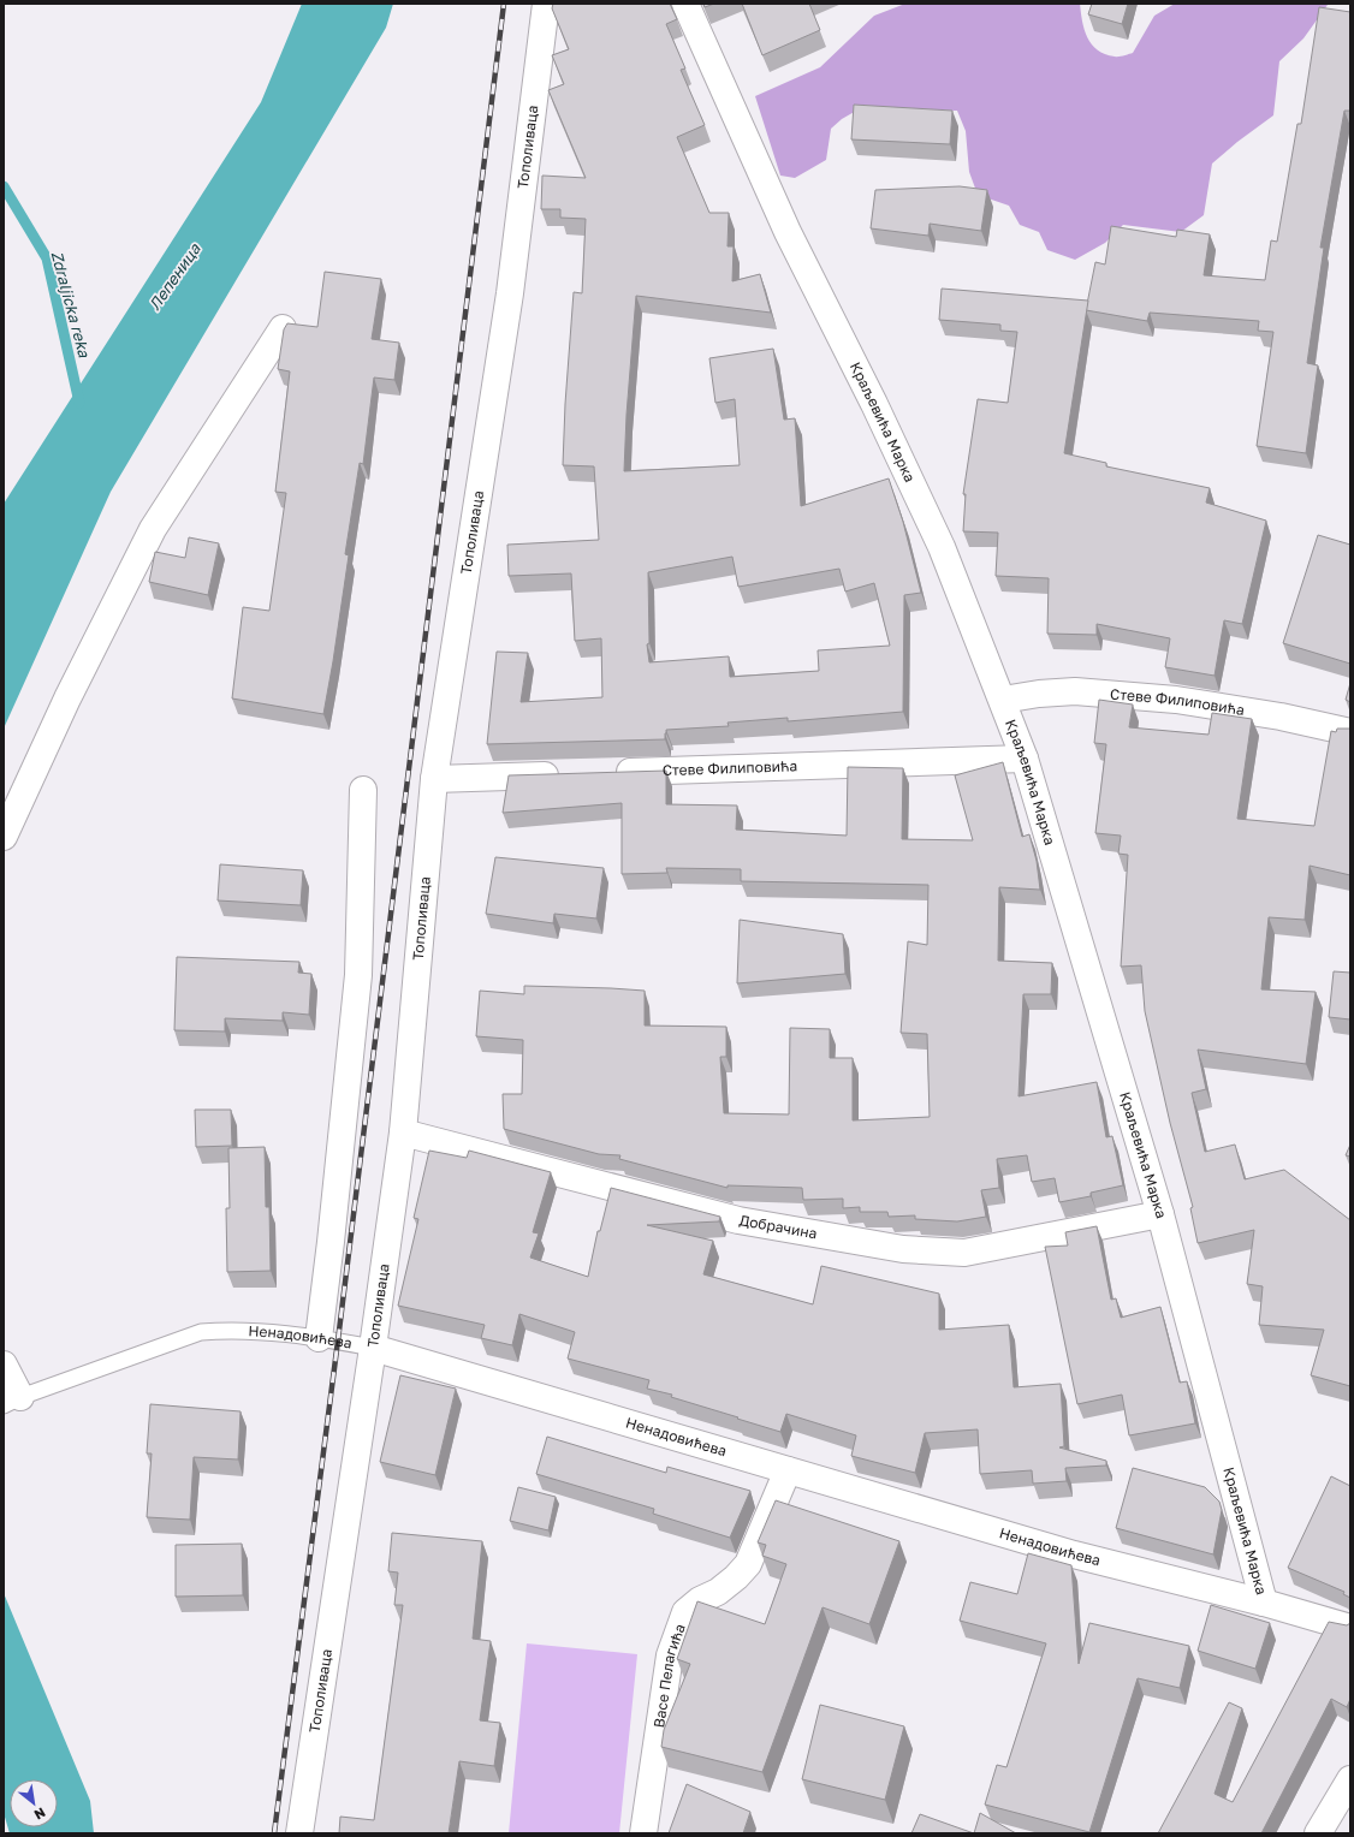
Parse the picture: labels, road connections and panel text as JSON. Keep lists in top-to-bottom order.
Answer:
{
  "streets": {
    "street": [
      "Тополиваца",
      "Краљевића Марка",
      "Стеве Филиповића",
      "Добрачина",
      "Ненадовићева",
      "Васе Пелагића"
    ]
  },
  "crossings": [
    ["Тополиваца", "Добрачина"],
    ["Тополиваца", "Ненадовићева"],
    ["Краљевића Марка", "Стеве Филиповића"],
    ["Краљевића Марка", "Добрачина"],
    ["Краљевића Марка", "Ненадовићева"],
    ["Ненадовићева", "Васе Пелагића"]
  ],
  "water": ["Лепеница", "Zdraljicka reka"],
  "north": "bottom right"
}
